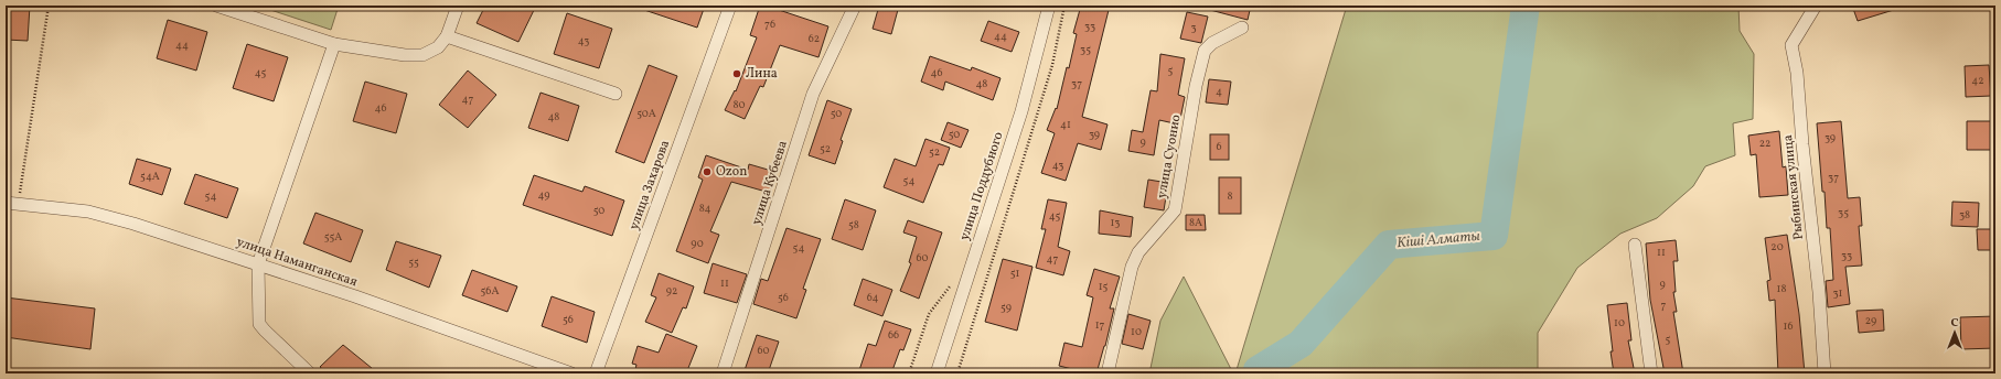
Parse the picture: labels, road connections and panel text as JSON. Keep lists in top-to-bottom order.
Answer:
{
  "streets": {
    "street": [
      "улица Суонио",
      "улица Кубеева",
      "улица Захарова",
      "улица Поддубного",
      "Рыбинская улица",
      "улица Наманганская"
    ]
  },
  "water": ["Кіші Алматы"],
  "places": ["Лина", "Ozon"],
  "house_numbers": [
    "76",
    "33",
    "3",
    "44",
    "62",
    "43",
    "44",
    "35",
    "5",
    "45",
    "46",
    "42",
    "48",
    "37",
    "4",
    "47",
    "80",
    "46",
    "50А",
    "50",
    "48",
    "41",
    "50",
    "39",
    "39",
    "9",
    "22",
    "6",
    "52",
    "52",
    "43",
    "54А",
    "37",
    "54",
    "49",
    "54",
    "8",
    "84",
    "50",
    "35",
    "38",
    "45",
    "13",
    "8А",
    "58",
    "55А",
    "90",
    "20",
    "54",
    "11",
    "33",
    "60",
    "47",
    "55",
    "51",
    "11",
    "9",
    "15",
    "18",
    "56А",
    "92",
    "31",
    "56",
    "64",
    "7",
    "59",
    "56",
    "29",
    "10",
    "17",
    "16",
    "10",
    "66",
    "5",
    "60"
  ],
  "north": "top"
}
